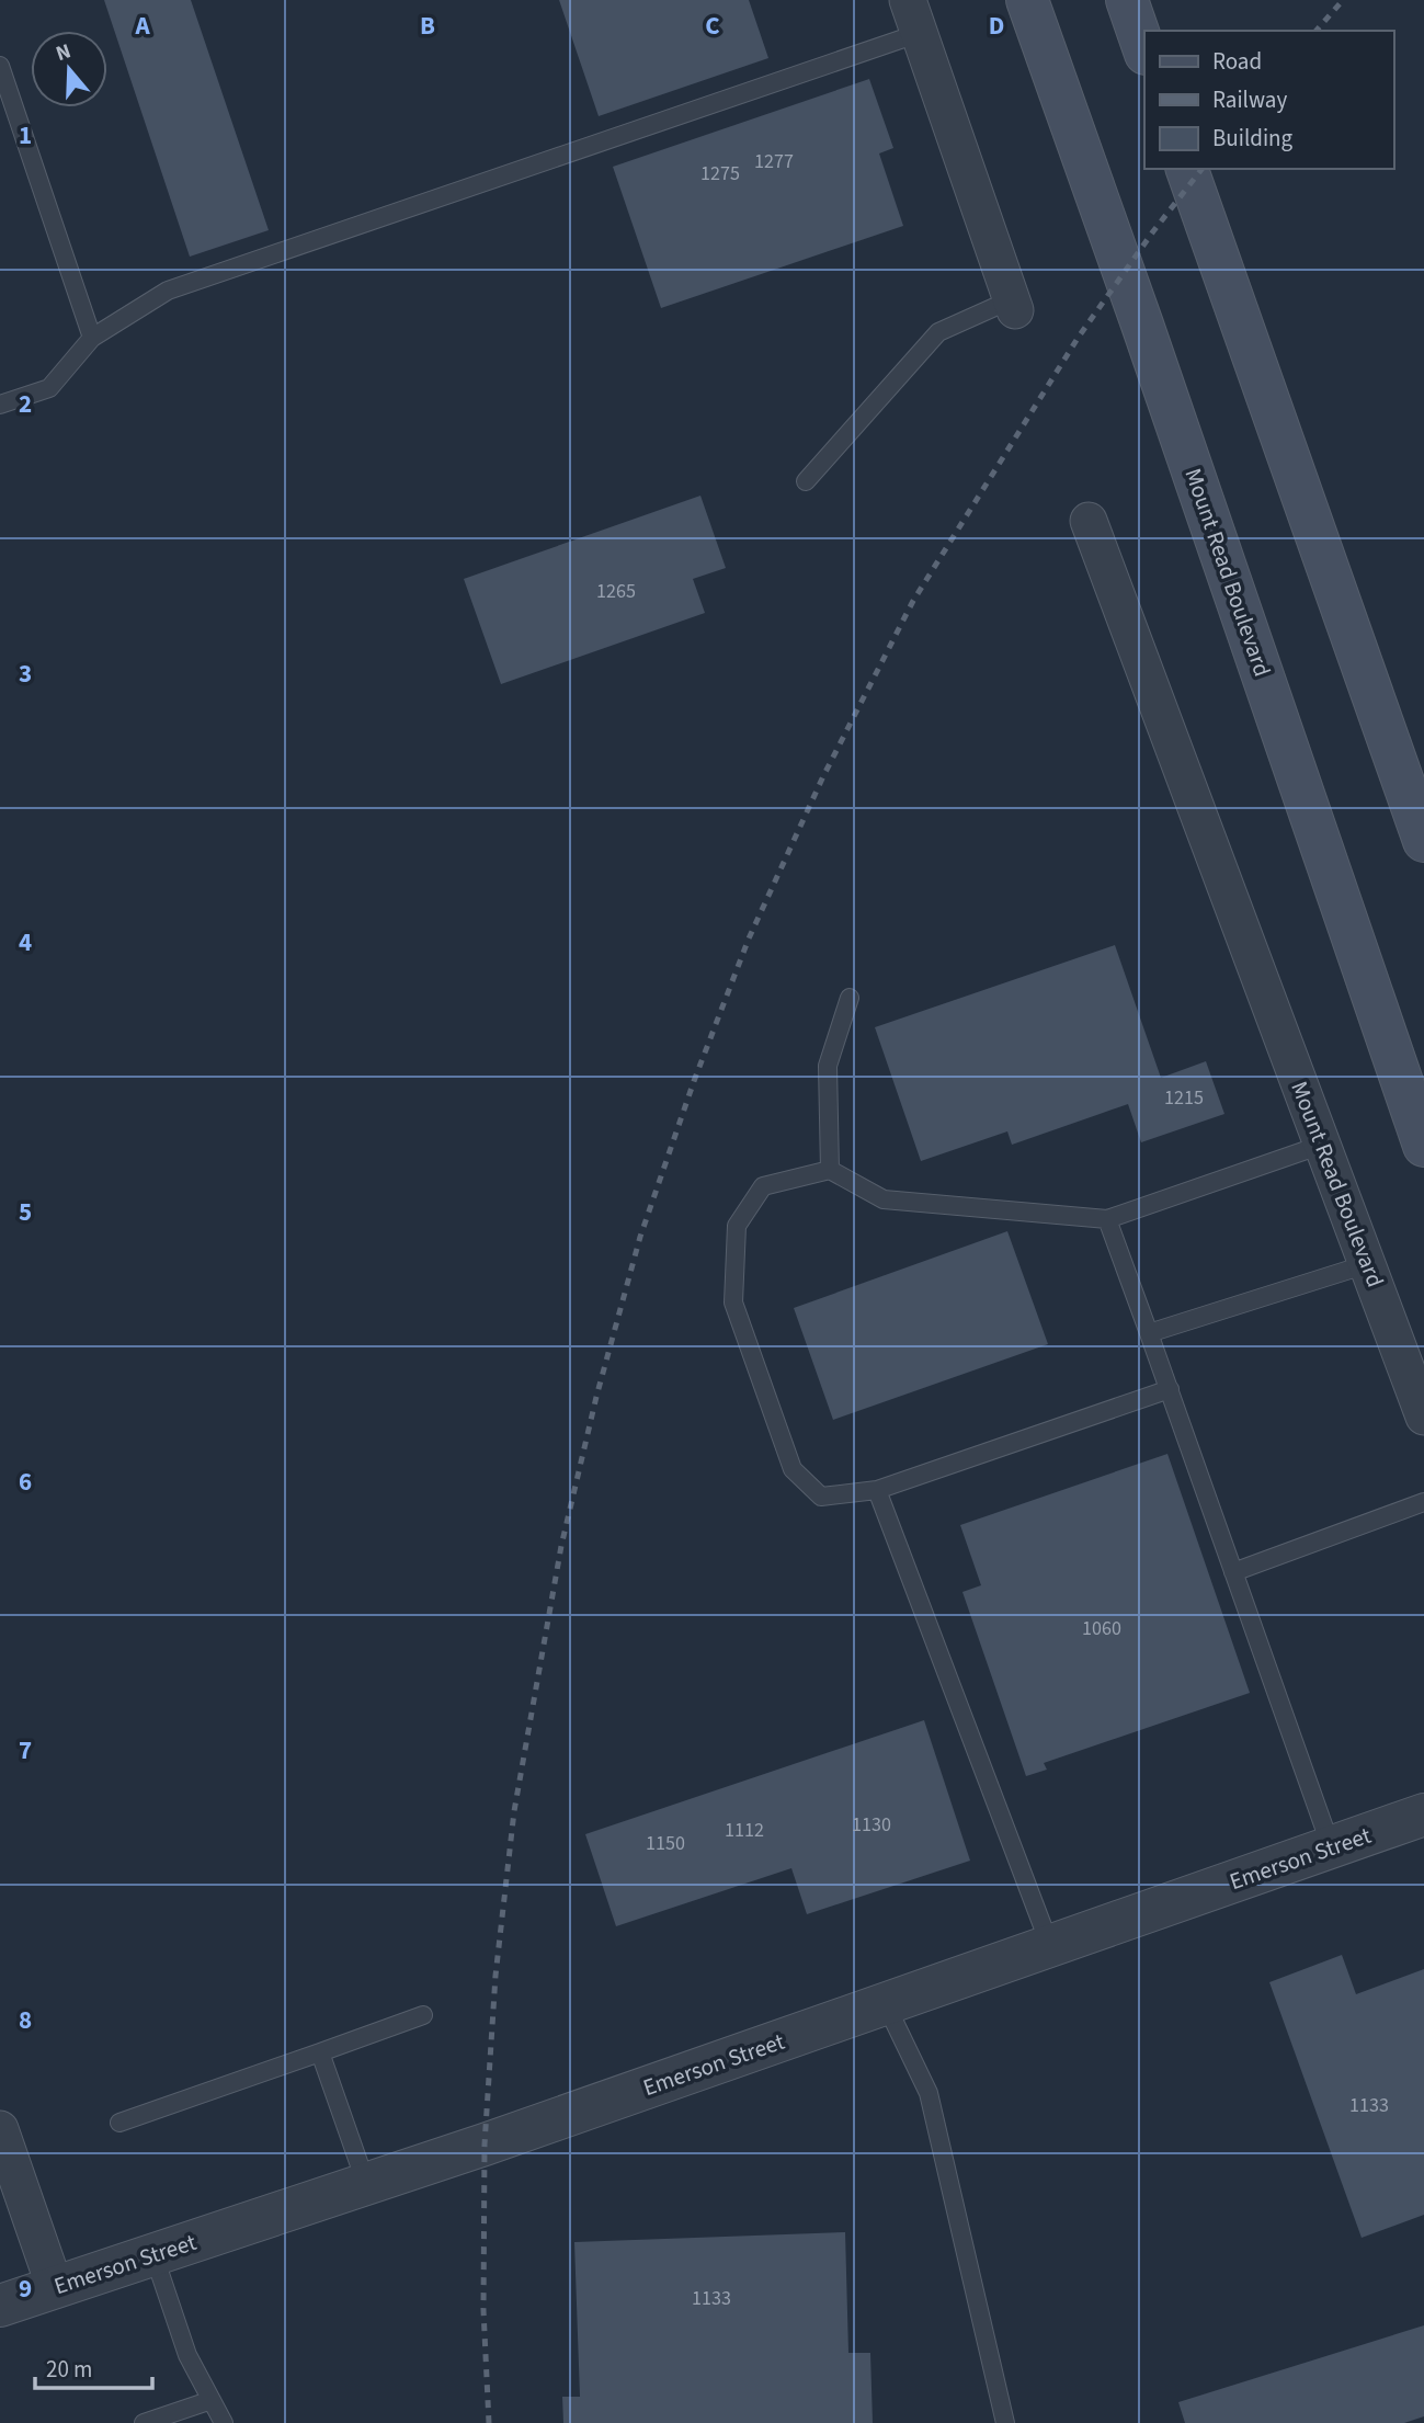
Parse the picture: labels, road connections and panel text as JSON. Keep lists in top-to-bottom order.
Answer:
{
  "streets": {
    "main road": ["Mount Read Boulevard"],
    "street": ["Emerson Street"]
  },
  "house_numbers": [
    "1277",
    "1275",
    "1265",
    "1215",
    "1060",
    "1130",
    "1112",
    "1150",
    "1133",
    "1133"
  ],
  "legend": ["Road", "Railway", "Building"],
  "scale_bar": "20 m",
  "north": "top",
  "grid": {
    "columns": [
      "A",
      "B",
      "C",
      "D"
    ],
    "rows": [
      "1",
      "2",
      "3",
      "4",
      "5",
      "6",
      "7",
      "8",
      "9"
    ]
  }
}
